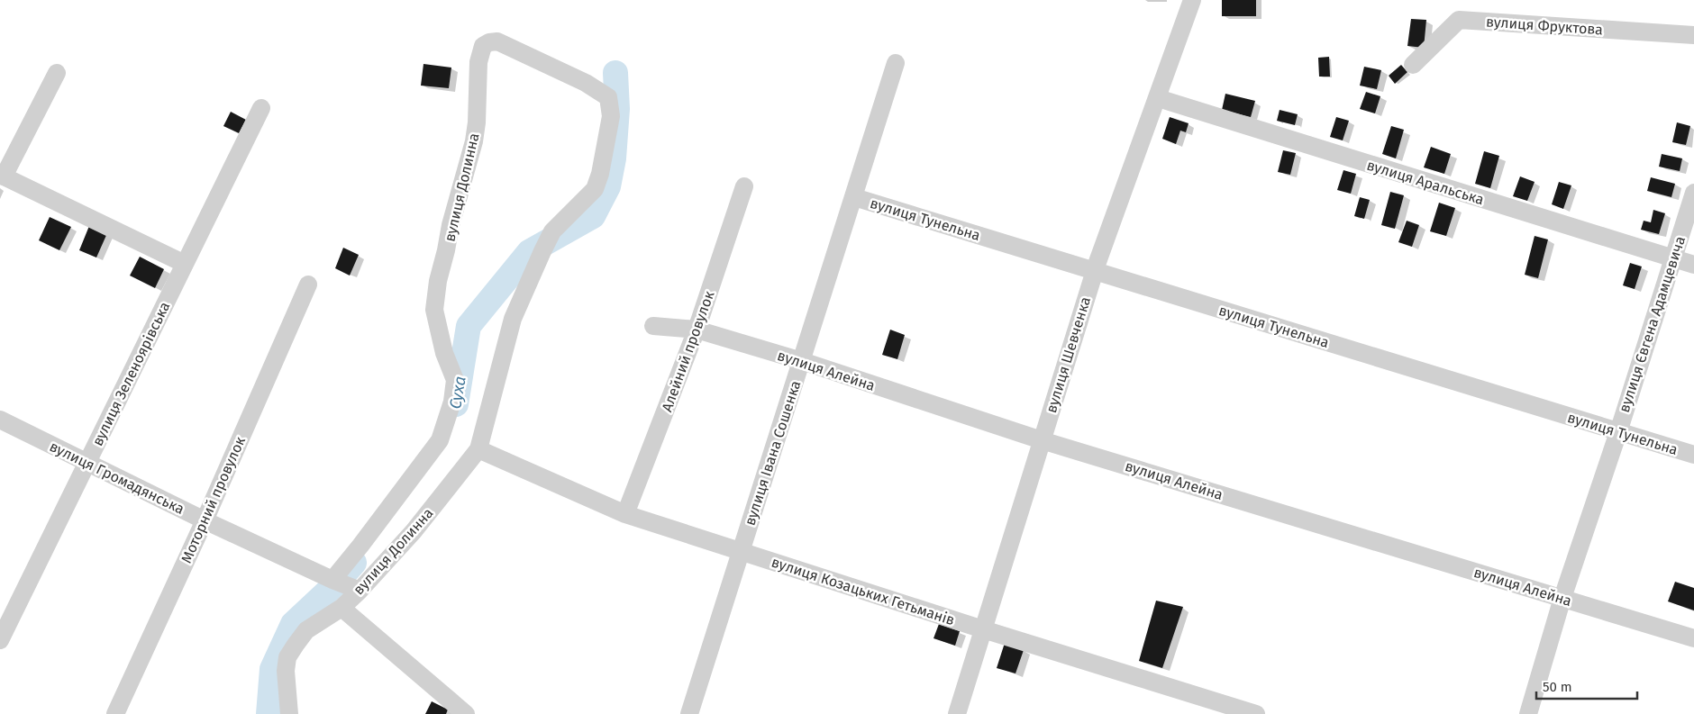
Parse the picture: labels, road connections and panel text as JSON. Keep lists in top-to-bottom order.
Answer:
{
  "streets": {
    "street": [
      "вулиця Фруктова",
      "вулиця Аральська",
      "вулиця Долинна",
      "вулиця Тунельна",
      "вулиця Євгена Адамцевича",
      "Алейний провулок",
      "вулиця Шевченка",
      "вулиця Алейна",
      "вулиця Зеленоярівська",
      "вулиця Івана Сошенка",
      "вулиця Громадянська",
      "Моторний провулок",
      "вулиця Козацьких Гетьманів"
    ]
  },
  "crossings": [
    ["вулиця Аральська", "вулиця Євгена Адамцевича"],
    ["вулиця Аральська", "вулиця Шевченка"],
    ["вулиця Долинна", "вулиця Громадянська"],
    ["вулиця Долинна", "вулиця Козацьких Гетьманів"],
    ["вулиця Тунельна", "вулиця Євгена Адамцевича"],
    ["вулиця Тунельна", "вулиця Шевченка"],
    ["вулиця Тунельна", "вулиця Івана Сошенка"],
    ["вулиця Євгена Адамцевича", "вулиця Алейна"],
    ["Алейний провулок", "вулиця Алейна"],
    ["Алейний провулок", "вулиця Козацьких Гетьманів"],
    ["вулиця Шевченка", "вулиця Алейна"],
    ["вулиця Шевченка", "вулиця Козацьких Гетьманів"],
    ["вулиця Алейна", "вулиця Івана Сошенка"],
    ["вулиця Зеленоярівська", "вулиця Громадянська"],
    ["вулиця Івана Сошенка", "вулиця Козацьких Гетьманів"],
    ["вулиця Громадянська", "Моторний провулок"]
  ],
  "water": ["Суха"],
  "scale_bar": "50 m"
}
